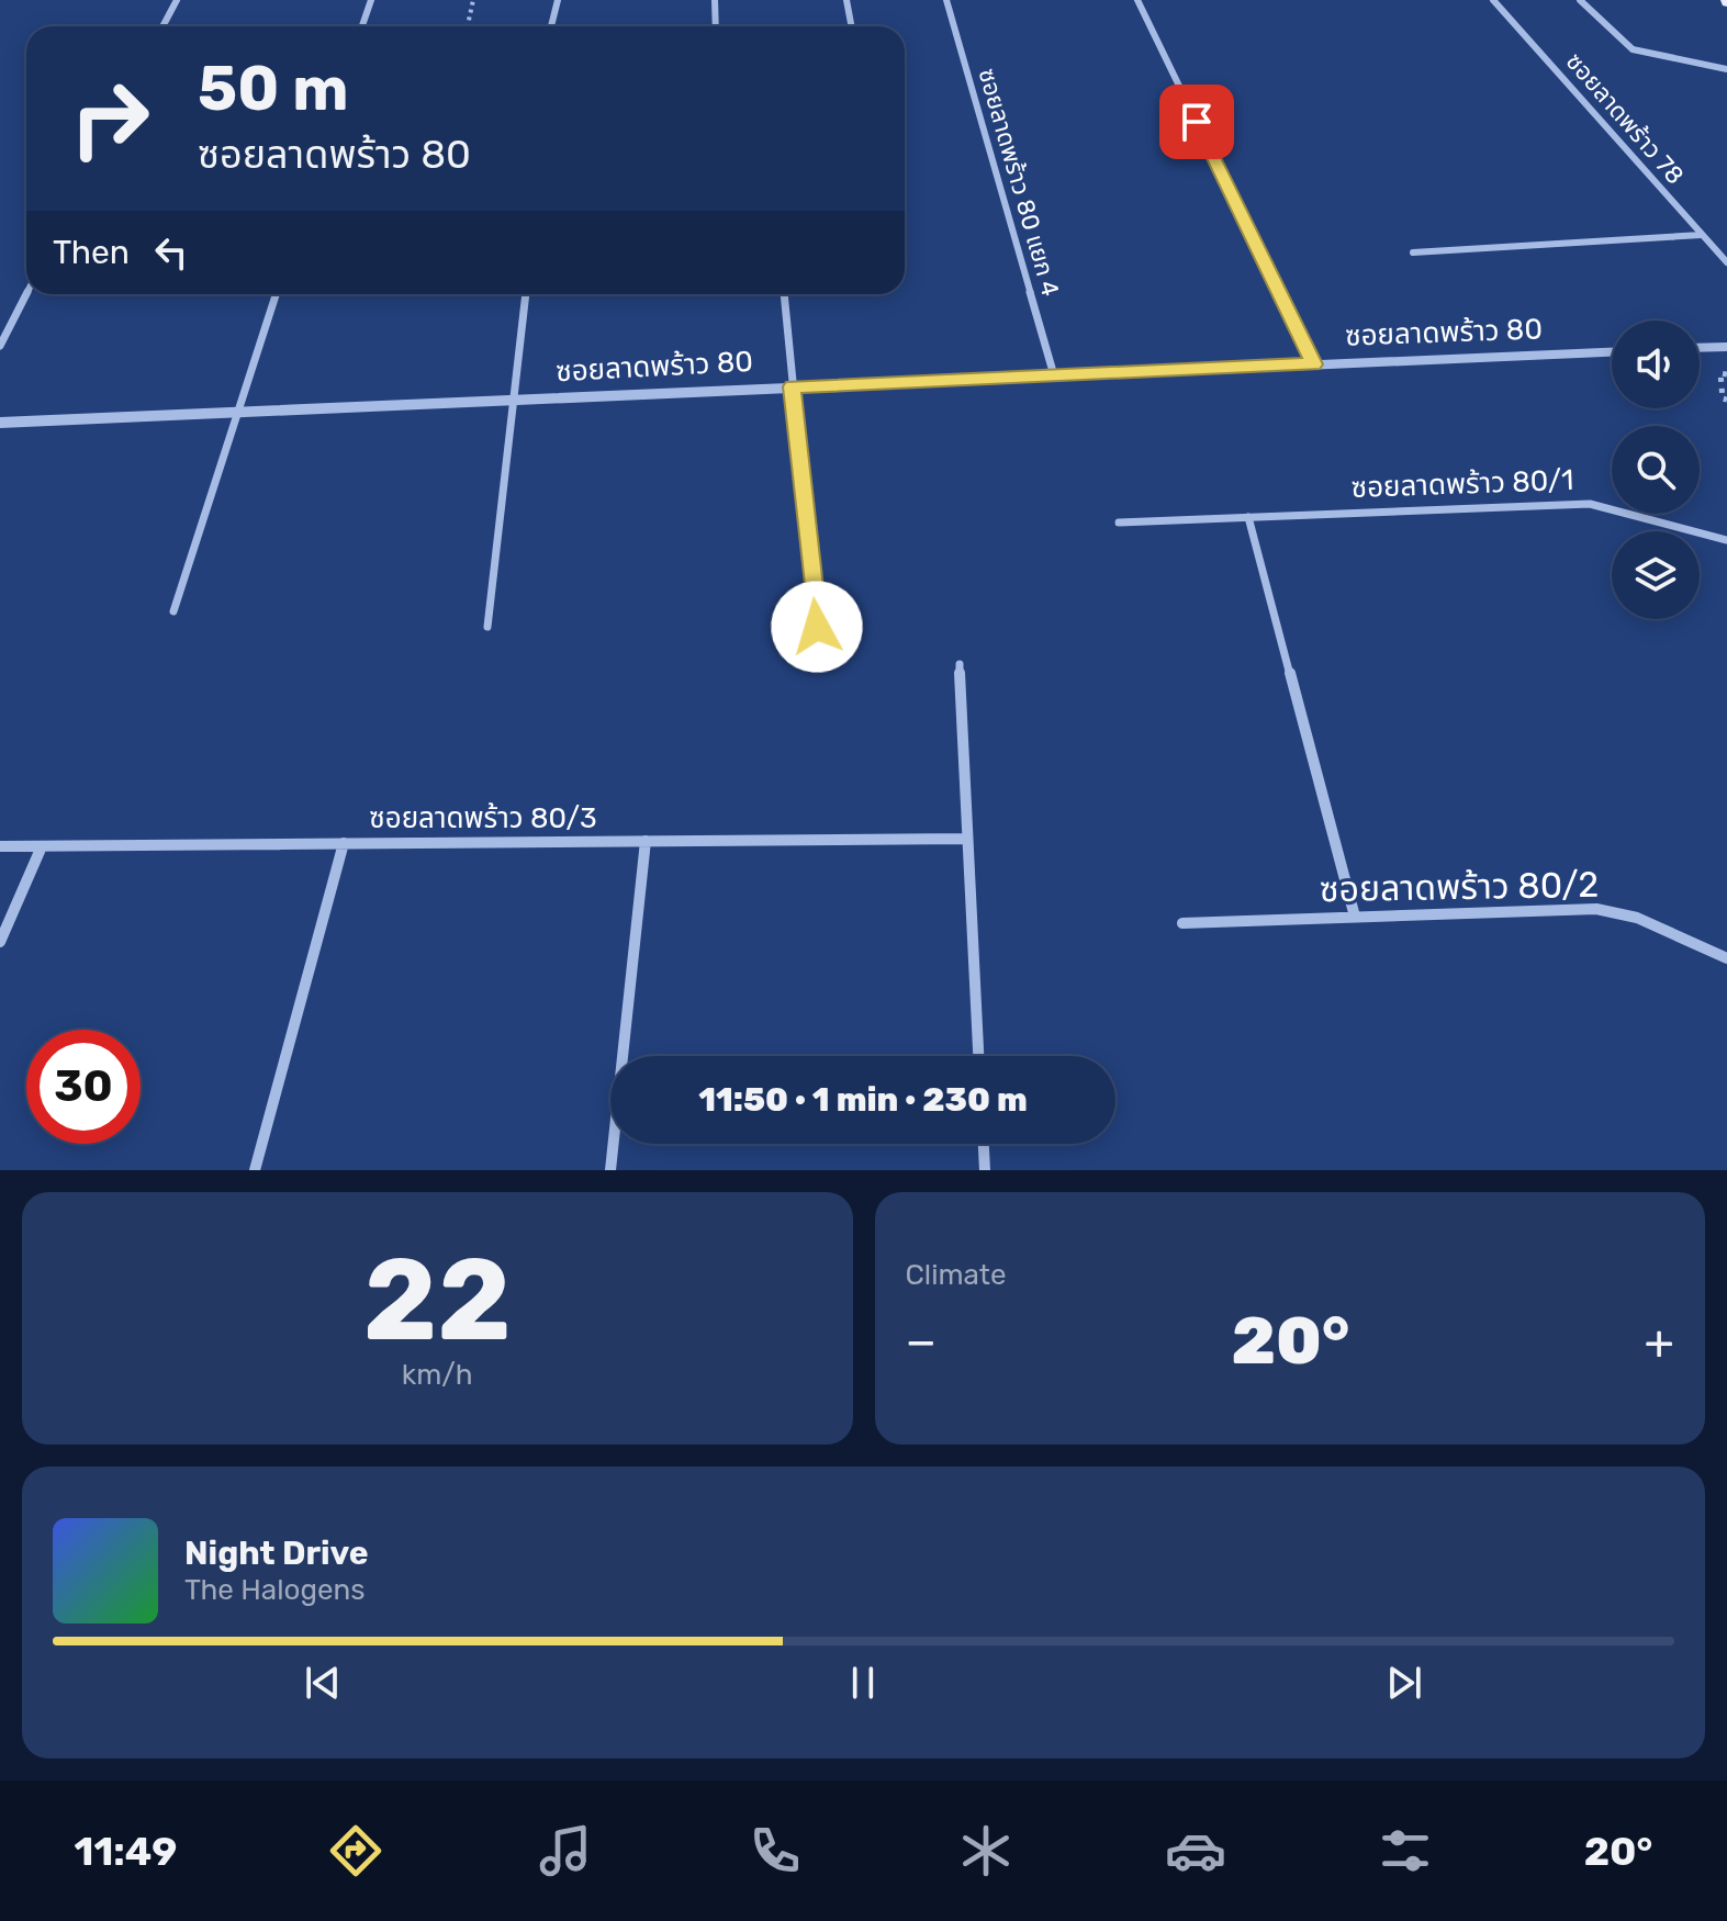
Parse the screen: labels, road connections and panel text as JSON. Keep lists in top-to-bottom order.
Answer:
{
  "streets": {
    "street": [
      "ซอยลาดพร้าว 78",
      "ซอยลาดพร้าว 80 แยก 4",
      "ซอยลาดพร้าว 80",
      "ซอยลาดพร้าว 80/1",
      "ซอยลาดพร้าว 80/3",
      "ซอยลาดพร้าว 80/2"
    ]
  },
  "crossings": [
    ["ซอยลาดพร้าว 80 แยก 4", "ซอยลาดพร้าว 80"]
  ],
  "page": {
    "turn": ["50 m", "ซอยลาดพร้าว 80"],
    "then": "Then",
    "limit": "30",
    "trip": "11:50 · 1 min · 230 m",
    "tile": [
      ["22", "km/h"],
      "Climate"
    ],
    "heat": ["−", "20°", "+"],
    "song": ["Night Drive", "The Halogens"],
    "tabs": ["11:49", "20°"]
  }
}
